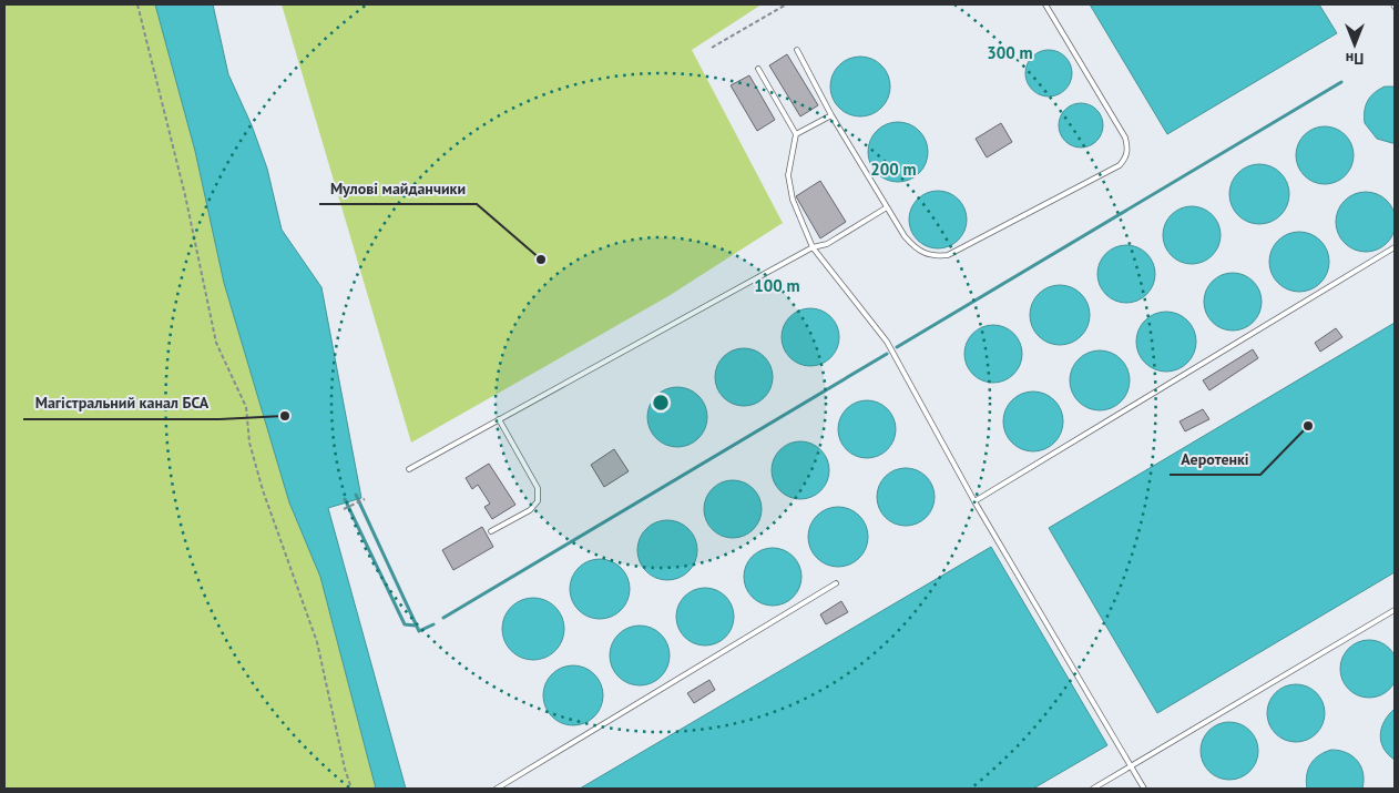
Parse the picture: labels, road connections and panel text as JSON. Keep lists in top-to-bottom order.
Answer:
{
  "places": ["Мулові майданчики", "Магістральний канал БСА", "Аеротенкі"],
  "north": "bottom",
  "rings": ["300 m", "200 m", "100 m"]
}
